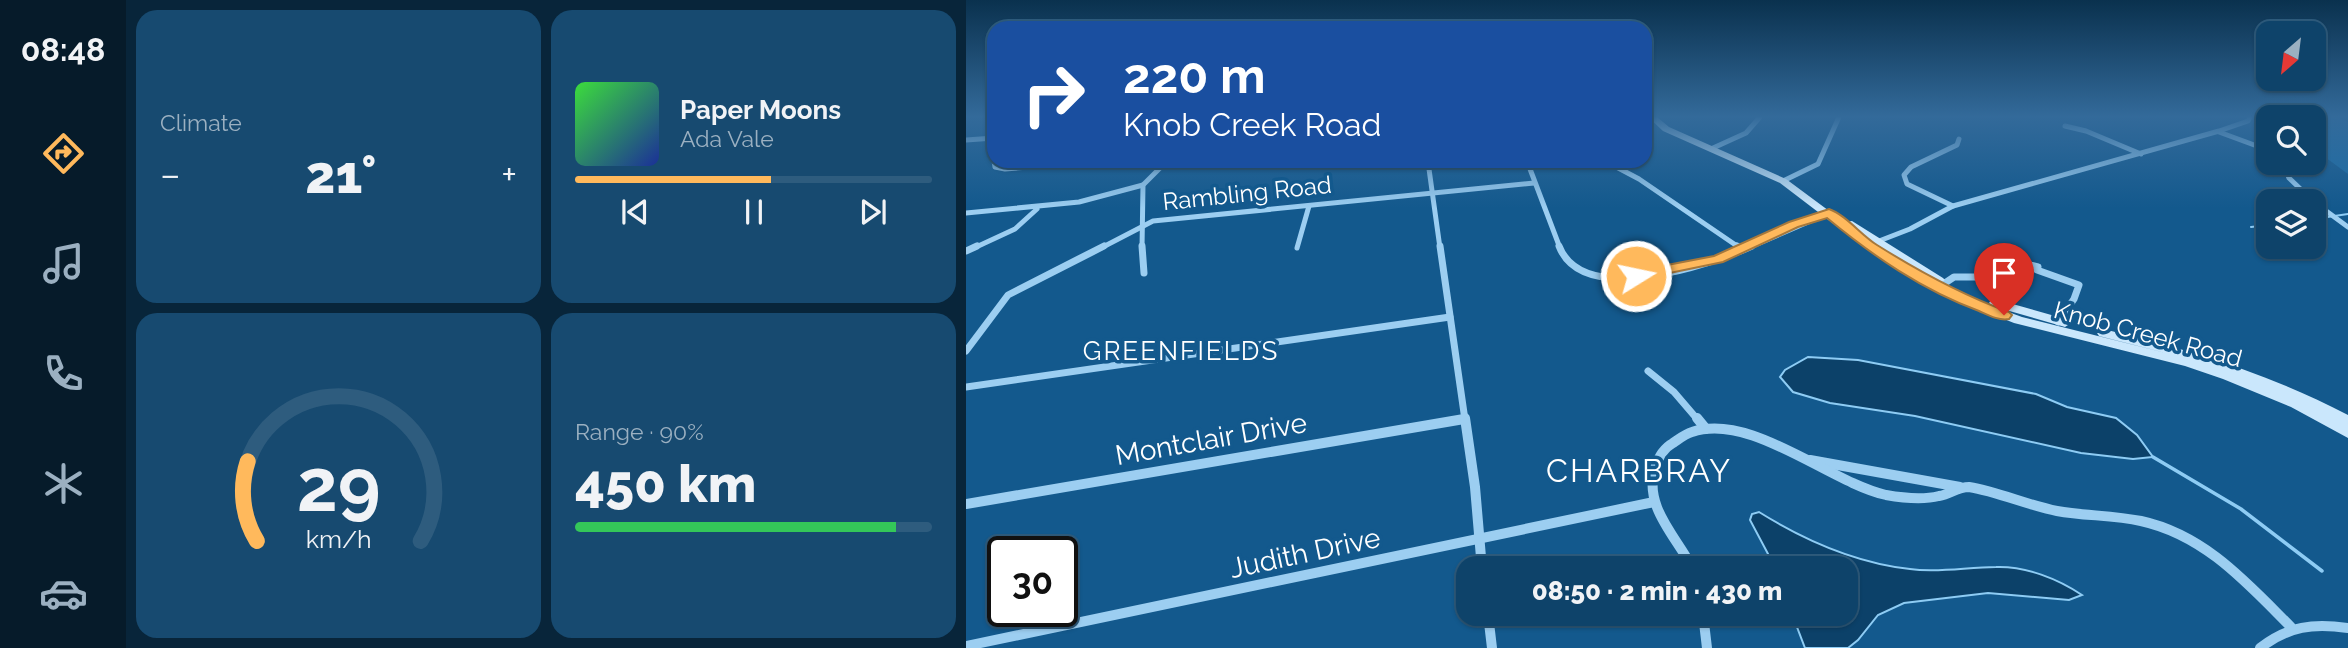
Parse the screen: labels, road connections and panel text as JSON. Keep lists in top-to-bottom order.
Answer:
{
  "streets": {
    "main road": ["Knob Creek Road"],
    "street": ["Rambling Road", "Montclair Drive", "Judith Drive"]
  },
  "districts": ["GREENFIELDS", "CHARBRAY"],
  "north": "bottom left",
  "page": {
    "tabs": "08:48",
    "tile": [
      "Climate",
      ["Range · 90%", "450 km"]
    ],
    "turn": ["220 m", "Knob Creek Road"],
    "song": ["Paper Moons", "Ada Vale"],
    "heat": ["−", "21°", "+"],
    "limit": "30",
    "trip": "08:50 · 2 min · 430 m",
    "gauge": ["29", "km/h"]
  }
}
